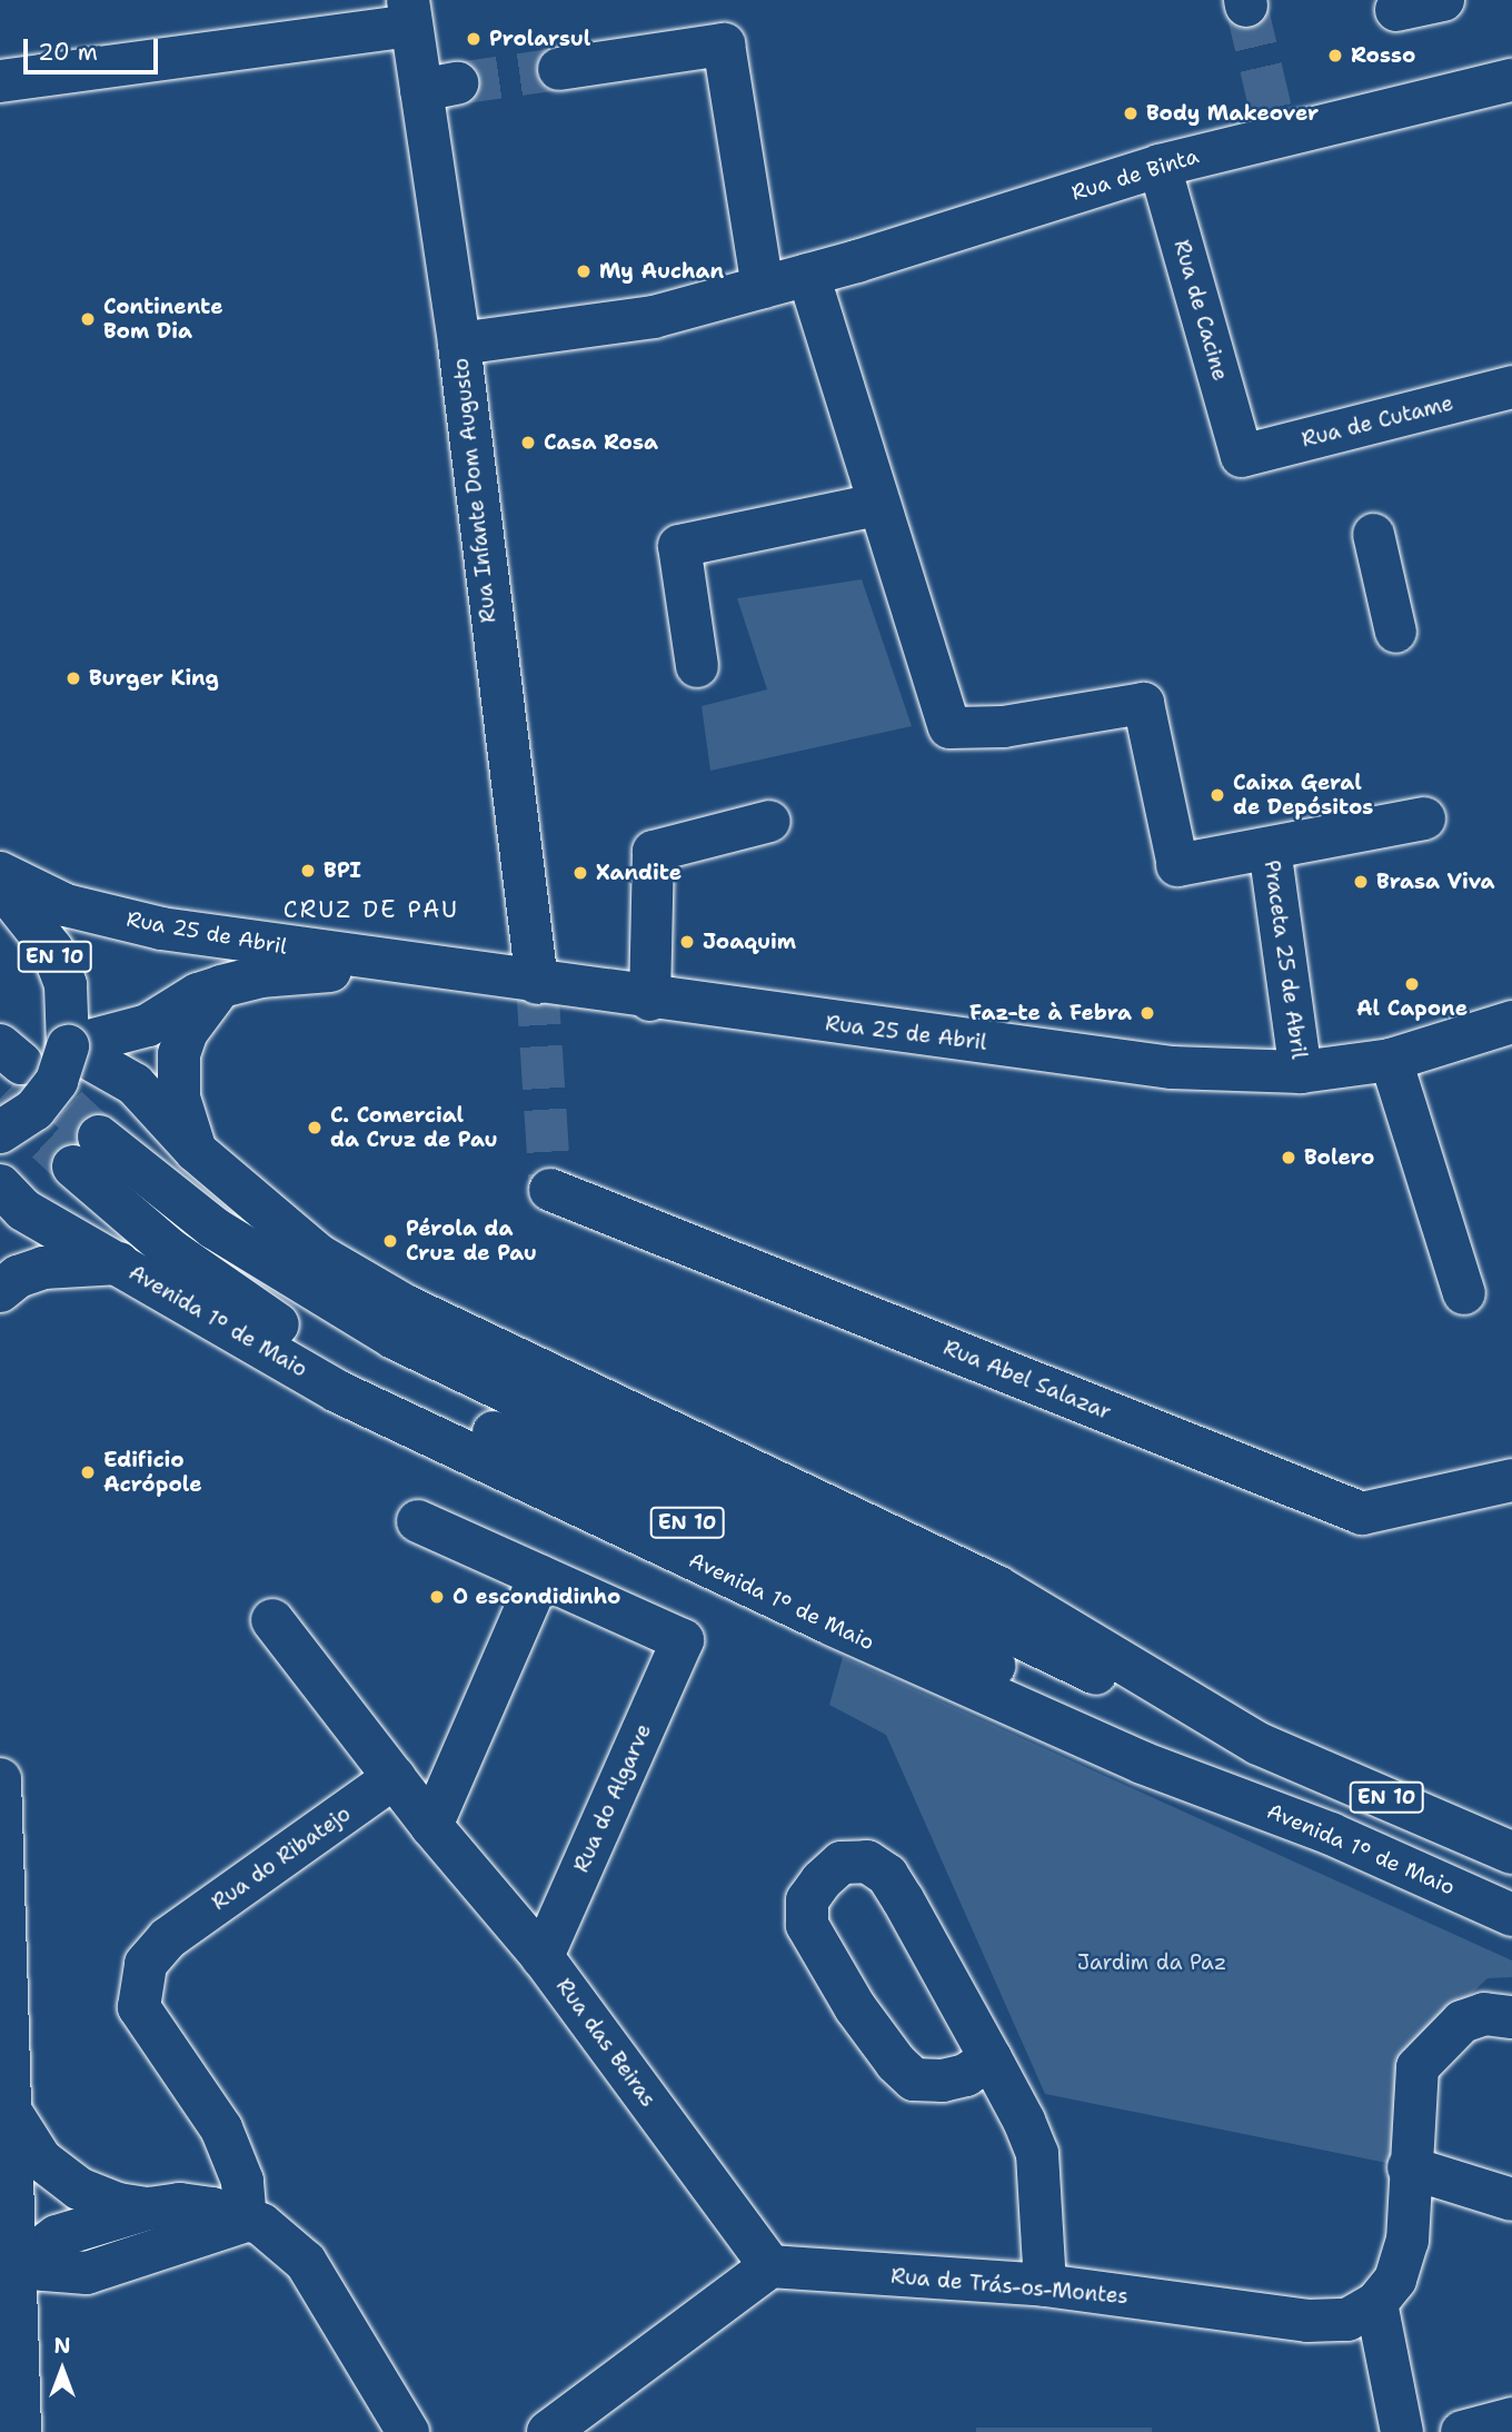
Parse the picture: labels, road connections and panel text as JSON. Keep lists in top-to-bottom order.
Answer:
{
  "streets": {
    "street": [
      "Rua de Binta",
      "Rua de Cacine",
      "Rua de Cutame",
      "Rua Infante Dom Augusto",
      "Rua 25 de Abril",
      "EN 10",
      "Praceta 25 de Abril",
      "Avenida 1º de Maio",
      "Rua Abel Salazar",
      "Rua do Algarve",
      "Rua do Ribatejo",
      "Rua das Beiras",
      "Rua de Trás-os-Montes"
    ]
  },
  "crossings": [
    ["Rua de Binta", "Rua de Cacine"],
    ["Rua de Binta", "Rua Infante Dom Augusto"],
    ["Rua de Cacine", "Rua de Cutame"],
    ["Rua Infante Dom Augusto", "Rua 25 de Abril"],
    ["Rua 25 de Abril", "EN 10"],
    ["Rua 25 de Abril", "Praceta 25 de Abril"],
    ["EN 10", "Avenida 1º de Maio"],
    ["Rua do Algarve", "Rua das Beiras"],
    ["Rua do Ribatejo", "Rua das Beiras"],
    ["Rua das Beiras", "Rua de Trás-os-Montes"]
  ],
  "districts": ["CRUZ DE PAU"],
  "parks": ["Jardim da Paz"],
  "places": [
    "Prolarsul",
    "Rosso",
    "Body Makeover",
    "My Auchan",
    "Continente Bom Dia",
    "Casa Rosa",
    "Burger King",
    "Caixa Geral de Depósitos",
    "BPI",
    "Xandite",
    "Brasa Viva",
    "Joaquim",
    "Al Capone",
    "Faz-te à Febra",
    "C. Comercial da Cruz de Pau",
    "Bolero",
    "Pérola da Cruz de Pau",
    "Edificio Acrópole",
    "O escondidinho"
  ],
  "scale_bar": "20 m",
  "north": "top"
}
